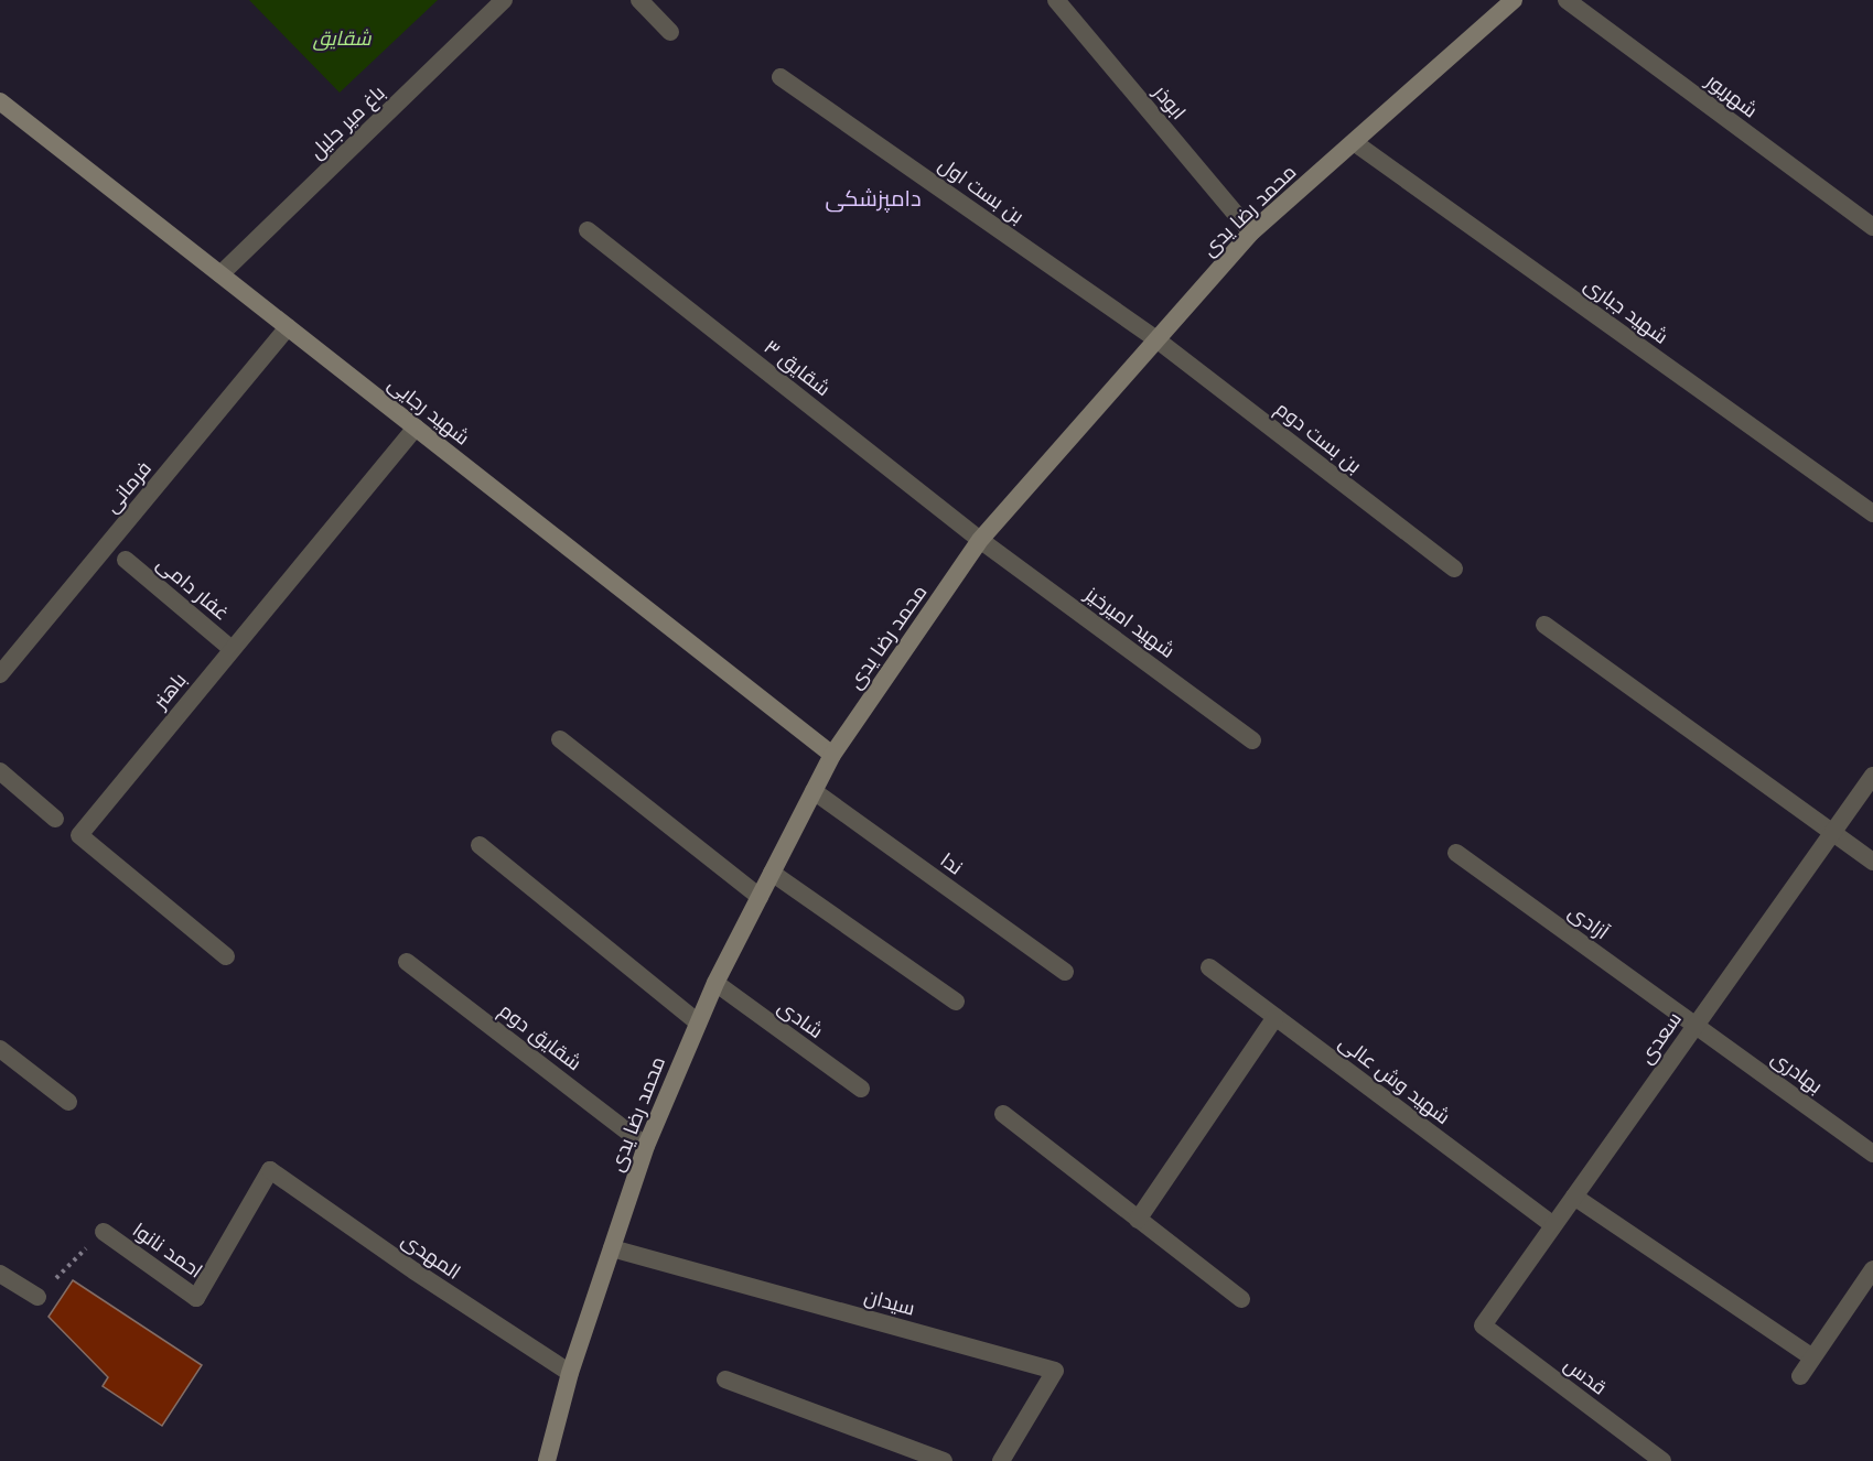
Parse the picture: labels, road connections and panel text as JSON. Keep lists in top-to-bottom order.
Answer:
{
  "streets": {
    "main road": ["محمد رضا یدی", "شهید رجایی"],
    "street": [
      "شهریور",
      "ابوذر",
      "باغ میر جلیل",
      "بن بست اول",
      "شهید جباری",
      "شقایق ۳",
      "بن بست دوم",
      "فرمانی",
      "غفار دامی",
      "شهید امیرخیز",
      "باهنر",
      "ندا",
      "آزادی",
      "شادی",
      "شقایق دوم",
      "سعدی",
      "بهادری",
      "شهید وش عالی",
      "احمد نانوا",
      "المهدی",
      "سیدان",
      "قدس"
    ]
  },
  "crossings": [
    ["ابوذر", "محمد رضا یدی"],
    ["باغ میر جلیل", "شهید رجایی"],
    ["بن بست اول", "محمد رضا یدی"],
    ["بن بست اول", "بن بست دوم"],
    ["محمد رضا یدی", "شهید جباری"],
    ["محمد رضا یدی", "شقایق ۳"],
    ["محمد رضا یدی", "شهید رجایی"],
    ["محمد رضا یدی", "بن بست دوم"],
    ["محمد رضا یدی", "شهید امیرخیز"],
    ["محمد رضا یدی", "ندا"],
    ["محمد رضا یدی", "شادی"],
    ["محمد رضا یدی", "شقایق دوم"],
    ["محمد رضا یدی", "المهدی"],
    ["محمد رضا یدی", "سیدان"],
    ["شقایق ۳", "شهید امیرخیز"],
    ["شهید رجایی", "فرمانی"],
    ["شهید رجایی", "باهنر"],
    ["غفار دامی", "باهنر"],
    ["آزادی", "سعدی"],
    ["آزادی", "بهادری"],
    ["سعدی", "بهادری"],
    ["سعدی", "شهید وش عالی"],
    ["سعدی", "قدس"],
    ["احمد نانوا", "المهدی"]
  ],
  "districts": ["دامپزشکی"],
  "parks": ["شقایق"]
}
